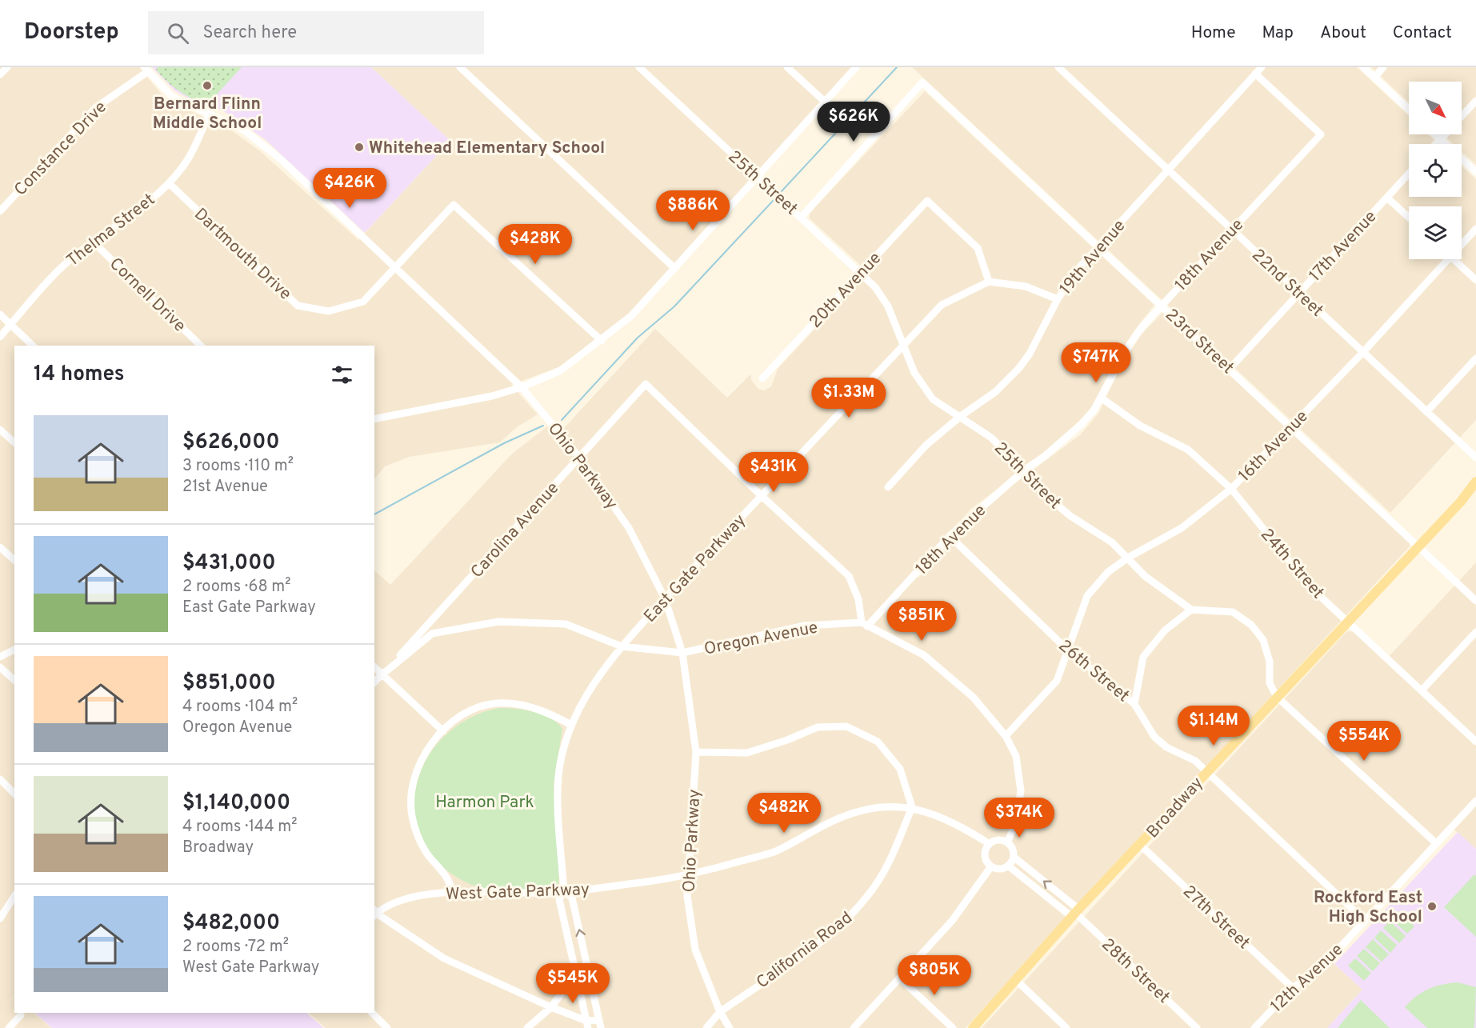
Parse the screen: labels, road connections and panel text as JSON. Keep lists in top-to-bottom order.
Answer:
{
  "streets": {
    "main road": ["Broadway"],
    "street": [
      "Constance Drive",
      "25th Street",
      "Thelma Street",
      "17th Avenue",
      "Dartmouth Drive",
      "18th Avenue",
      "19th Avenue",
      "22nd Street",
      "20th Avenue",
      "Cornell Drive",
      "23rd Street",
      "16th Avenue",
      "Ohio Parkway",
      "Carolina Avenue",
      "24th Street",
      "East Gate Parkway",
      "Oregon Avenue",
      "26th Street",
      "West Gate Parkway",
      "27th Street",
      "California Road",
      "28th Street",
      "12th Avenue"
    ]
  },
  "crossings": [
    ["Constance Drive", "Ohio Parkway"],
    ["25th Street", "18th Avenue"],
    ["25th Street", "19th Avenue"],
    ["25th Street", "20th Avenue"],
    ["25th Street", "23rd Street"],
    ["25th Street", "16th Avenue"],
    ["25th Street", "East Gate Parkway"],
    ["25th Street", "26th Street"],
    ["25th Street", "Broadway"],
    ["Thelma Street", "Dartmouth Drive"],
    ["Thelma Street", "Cornell Drive"],
    ["Thelma Street", "Ohio Parkway"],
    ["17th Avenue", "22nd Street"],
    ["17th Avenue", "23rd Street"],
    ["Dartmouth Drive", "Ohio Parkway"],
    ["18th Avenue", "19th Avenue"],
    ["18th Avenue", "22nd Street"],
    ["18th Avenue", "23rd Street"],
    ["18th Avenue", "24th Street"],
    ["18th Avenue", "Oregon Avenue"],
    ["18th Avenue", "26th Street"],
    ["19th Avenue", "22nd Street"],
    ["19th Avenue", "23rd Street"],
    ["22nd Street", "16th Avenue"],
    ["20th Avenue", "East Gate Parkway"],
    ["23rd Street", "16th Avenue"],
    ["23rd Street", "Broadway"],
    ["16th Avenue", "24th Street"],
    ["16th Avenue", "26th Street"],
    ["Ohio Parkway", "Carolina Avenue"],
    ["Ohio Parkway", "East Gate Parkway"],
    ["Ohio Parkway", "Oregon Avenue"],
    ["Ohio Parkway", "West Gate Parkway"],
    ["Ohio Parkway", "California Road"],
    ["Carolina Avenue", "East Gate Parkway"],
    ["Carolina Avenue", "Oregon Avenue"],
    ["24th Street", "Broadway"],
    ["East Gate Parkway", "Oregon Avenue"],
    ["East Gate Parkway", "West Gate Parkway"],
    ["26th Street", "Broadway"],
    ["26th Street", "12th Avenue"],
    ["Broadway", "27th Street"],
    ["Broadway", "28th Street"],
    ["West Gate Parkway", "California Road"],
    ["27th Street", "12th Avenue"]
  ],
  "parks": ["Harmon Park"],
  "places": ["Bernard Flinn Middle School", "Whitehead Elementary School", "Rockford East High School"],
  "north": "bottom right",
  "page": {
    "header": "Doorstep",
    "search": "Search here",
    "nav": [
      "Home",
      "Map",
      "About",
      "Contact"
    ],
    "price": [
      "$626K",
      "$426K",
      "$886K",
      "$428K",
      "$747K",
      "$1.33M",
      "$431K",
      "$851K",
      "$1.14M",
      "$554K",
      "$482K",
      "$374K",
      "$805K",
      "$545K"
    ],
    "heading": "14 homes",
    "list": [
      {
        "name": "$626,000",
        "note": "3 rooms · 110 m² · 21st Avenue"
      },
      {
        "name": "$431,000",
        "note": "2 rooms · 68 m² · East Gate Parkway"
      },
      {
        "name": "$851,000",
        "note": "4 rooms · 104 m² · Oregon Avenue"
      },
      {
        "name": "$1,140,000",
        "note": "4 rooms · 144 m² · Broadway"
      },
      {
        "name": "$482,000",
        "note": "2 rooms · 72 m² · West Gate Parkway"
      }
    ]
  }
}
